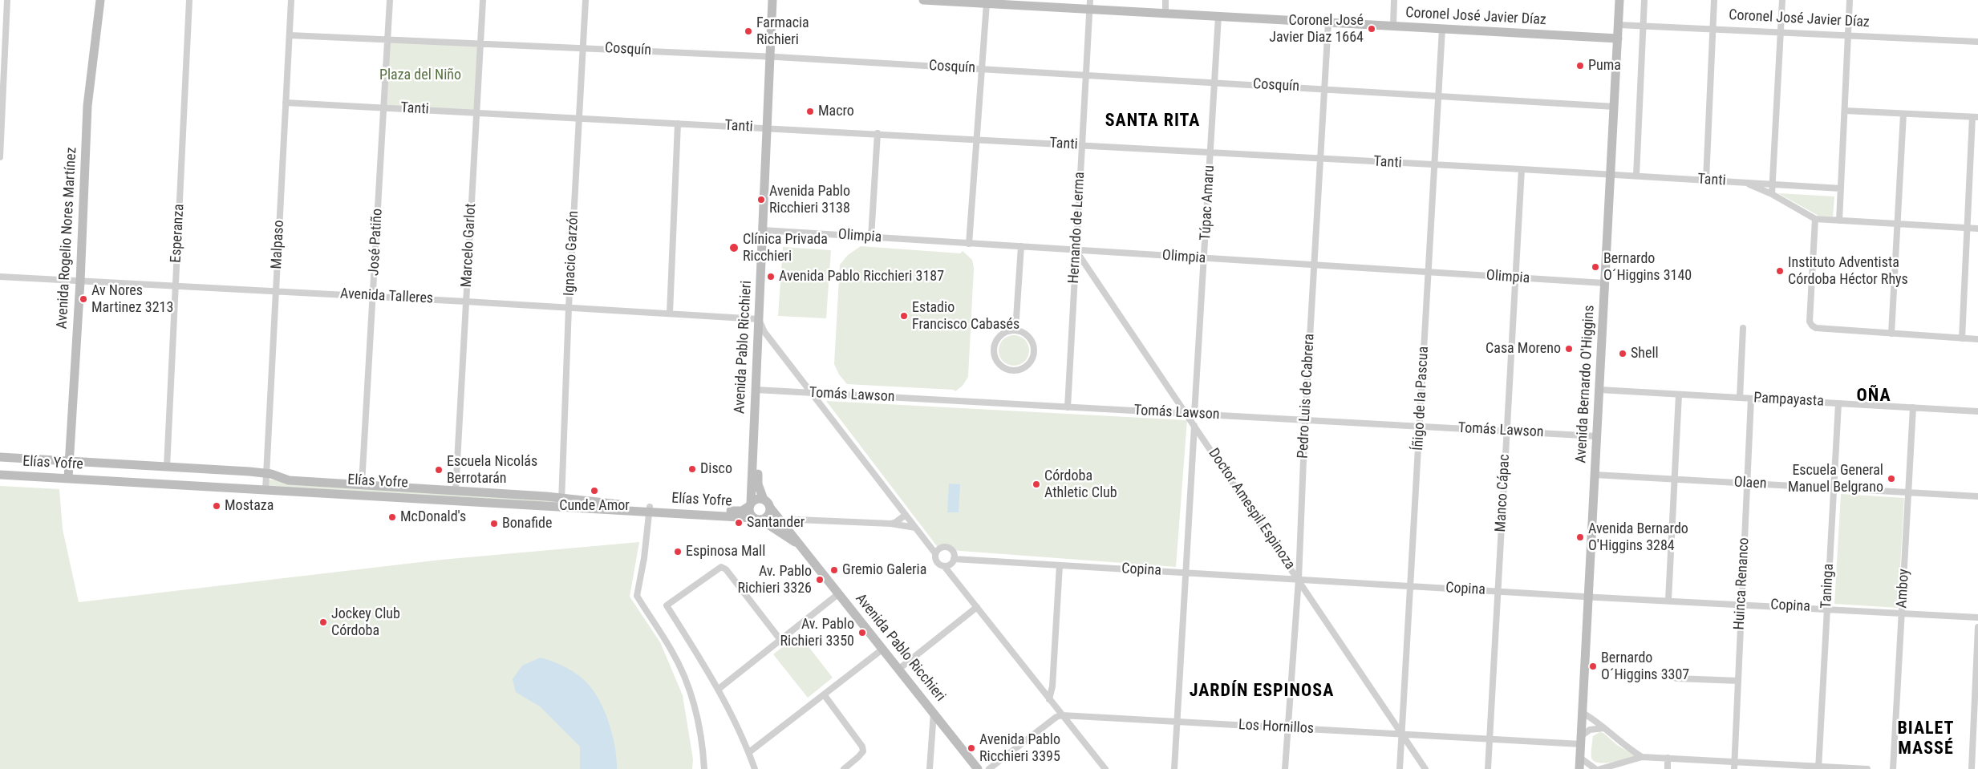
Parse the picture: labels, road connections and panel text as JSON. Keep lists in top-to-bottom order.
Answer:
{
  "streets": {
    "main road": [
      "Coronel José Javier Díaz",
      "Avenida Rogelio Nores Martínez",
      "Avenida Pablo Ricchieri",
      "Avenida Bernardo O'Higgins",
      "Elías Yofre"
    ],
    "street": [
      "Cosquín",
      "Tanti",
      "Túpac Amaru",
      "Hernando de Lerma",
      "Esperanza",
      "Olimpia",
      "José Patiño",
      "Malpaso",
      "Marcelo Garlot",
      "Ignacio Garzón",
      "Avenida Talleres",
      "Tomás Lawson",
      "Pedro Luis de Cabrera",
      "Íñigo de la Pascua",
      "Pampayasta",
      "Olaen",
      "Manco Cápac",
      "Doctor Amespil Espinoza",
      "Copina",
      "Huinca Renanco",
      "Taninga",
      "Amboy",
      "Los Hornillos"
    ]
  },
  "crossings": [
    ["Coronel José Javier Díaz", "Túpac Amaru"],
    ["Coronel José Javier Díaz", "Hernando de Lerma"],
    ["Coronel José Javier Díaz", "Avenida Bernardo O'Higgins"],
    ["Coronel José Javier Díaz", "Pedro Luis de Cabrera"],
    ["Coronel José Javier Díaz", "Íñigo de la Pascua"],
    ["Cosquín", "Túpac Amaru"],
    ["Cosquín", "Hernando de Lerma"],
    ["Cosquín", "José Patiño"],
    ["Cosquín", "Malpaso"],
    ["Cosquín", "Marcelo Garlot"],
    ["Cosquín", "Ignacio Garzón"],
    ["Cosquín", "Avenida Pablo Ricchieri"],
    ["Cosquín", "Avenida Bernardo O'Higgins"],
    ["Cosquín", "Pedro Luis de Cabrera"],
    ["Cosquín", "Íñigo de la Pascua"],
    ["Tanti", "Túpac Amaru"],
    ["Tanti", "Hernando de Lerma"],
    ["Tanti", "José Patiño"],
    ["Tanti", "Malpaso"],
    ["Tanti", "Marcelo Garlot"],
    ["Tanti", "Ignacio Garzón"],
    ["Tanti", "Avenida Pablo Ricchieri"],
    ["Tanti", "Avenida Bernardo O'Higgins"],
    ["Tanti", "Pedro Luis de Cabrera"],
    ["Tanti", "Íñigo de la Pascua"],
    ["Tanti", "Manco Cápac"],
    ["Túpac Amaru", "Olimpia"],
    ["Túpac Amaru", "Tomás Lawson"],
    ["Hernando de Lerma", "Olimpia"],
    ["Hernando de Lerma", "Tomás Lawson"],
    ["Hernando de Lerma", "Doctor Amespil Espinoza"],
    ["Esperanza", "Avenida Talleres"],
    ["Esperanza", "Elías Yofre"],
    ["Olimpia", "Avenida Pablo Ricchieri"],
    ["Olimpia", "Avenida Bernardo O'Higgins"],
    ["Olimpia", "Pedro Luis de Cabrera"],
    ["Olimpia", "Íñigo de la Pascua"],
    ["Olimpia", "Manco Cápac"],
    ["Olimpia", "Doctor Amespil Espinoza"],
    ["Avenida Rogelio Nores Martínez", "Avenida Talleres"],
    ["Avenida Rogelio Nores Martínez", "Elías Yofre"],
    ["José Patiño", "Avenida Talleres"],
    ["José Patiño", "Elías Yofre"],
    ["Malpaso", "Avenida Talleres"],
    ["Malpaso", "Elías Yofre"],
    ["Marcelo Garlot", "Avenida Talleres"],
    ["Marcelo Garlot", "Elías Yofre"],
    ["Ignacio Garzón", "Avenida Talleres"],
    ["Ignacio Garzón", "Elías Yofre"],
    ["Avenida Talleres", "Avenida Pablo Ricchieri"],
    ["Avenida Pablo Ricchieri", "Tomás Lawson"],
    ["Avenida Pablo Ricchieri", "Elías Yofre"],
    ["Avenida Bernardo O'Higgins", "Tomás Lawson"],
    ["Avenida Bernardo O'Higgins", "Pampayasta"],
    ["Avenida Bernardo O'Higgins", "Olaen"],
    ["Avenida Bernardo O'Higgins", "Copina"],
    ["Avenida Bernardo O'Higgins", "Los Hornillos"],
    ["Tomás Lawson", "Pedro Luis de Cabrera"],
    ["Tomás Lawson", "Íñigo de la Pascua"],
    ["Tomás Lawson", "Manco Cápac"],
    ["Tomás Lawson", "Doctor Amespil Espinoza"],
    ["Pedro Luis de Cabrera", "Doctor Amespil Espinoza"],
    ["Pedro Luis de Cabrera", "Copina"],
    ["Pedro Luis de Cabrera", "Los Hornillos"],
    ["Íñigo de la Pascua", "Doctor Amespil Espinoza"],
    ["Íñigo de la Pascua", "Copina"],
    ["Íñigo de la Pascua", "Los Hornillos"],
    ["Pampayasta", "Huinca Renanco"],
    ["Pampayasta", "Taninga"],
    ["Pampayasta", "Amboy"],
    ["Olaen", "Huinca Renanco"],
    ["Olaen", "Taninga"],
    ["Olaen", "Amboy"],
    ["Manco Cápac", "Copina"],
    ["Manco Cápac", "Los Hornillos"],
    ["Doctor Amespil Espinoza", "Copina"],
    ["Doctor Amespil Espinoza", "Los Hornillos"],
    ["Copina", "Huinca Renanco"],
    ["Copina", "Taninga"],
    ["Copina", "Amboy"]
  ],
  "districts": [
    "SANTA RITA",
    "OÑA",
    "JARDÍN ESPINOSA",
    "BIALET MASSÉ"
  ],
  "parks": ["Plaza del Niño"],
  "places": [
    "Coronel José Javier Diaz 1664",
    "Farmacia Richieri",
    "Puma",
    "Macro",
    "Avenida Pablo Ricchieri 3138",
    "Clínica Privada Ricchieri",
    "Bernardo O´Higgins 3140",
    "Instituto Adventista Córdoba Héctor Rhys",
    "Avenida Pablo Ricchieri 3187",
    "Av Nores Martinez 3213",
    "Estadio Francisco Cabasés",
    "Casa Moreno",
    "Shell",
    "Disco",
    "Escuela Nicolás Berrotarán",
    "Escuela General Manuel Belgrano",
    "Córdoba Athletic Club",
    "Cunde Amor",
    "Mostaza",
    "McDonald's",
    "Santander",
    "Bonafide",
    "Avenida Bernardo O'Higgins 3284",
    "Espinosa Mall",
    "Gremio Galeria",
    "Av. Pablo Richieri 3326",
    "Jockey Club Córdoba",
    "Av. Pablo Richieri 3350",
    "Bernardo O´Higgins 3307",
    "Avenida Pablo Ricchieri 3395"
  ]
}
